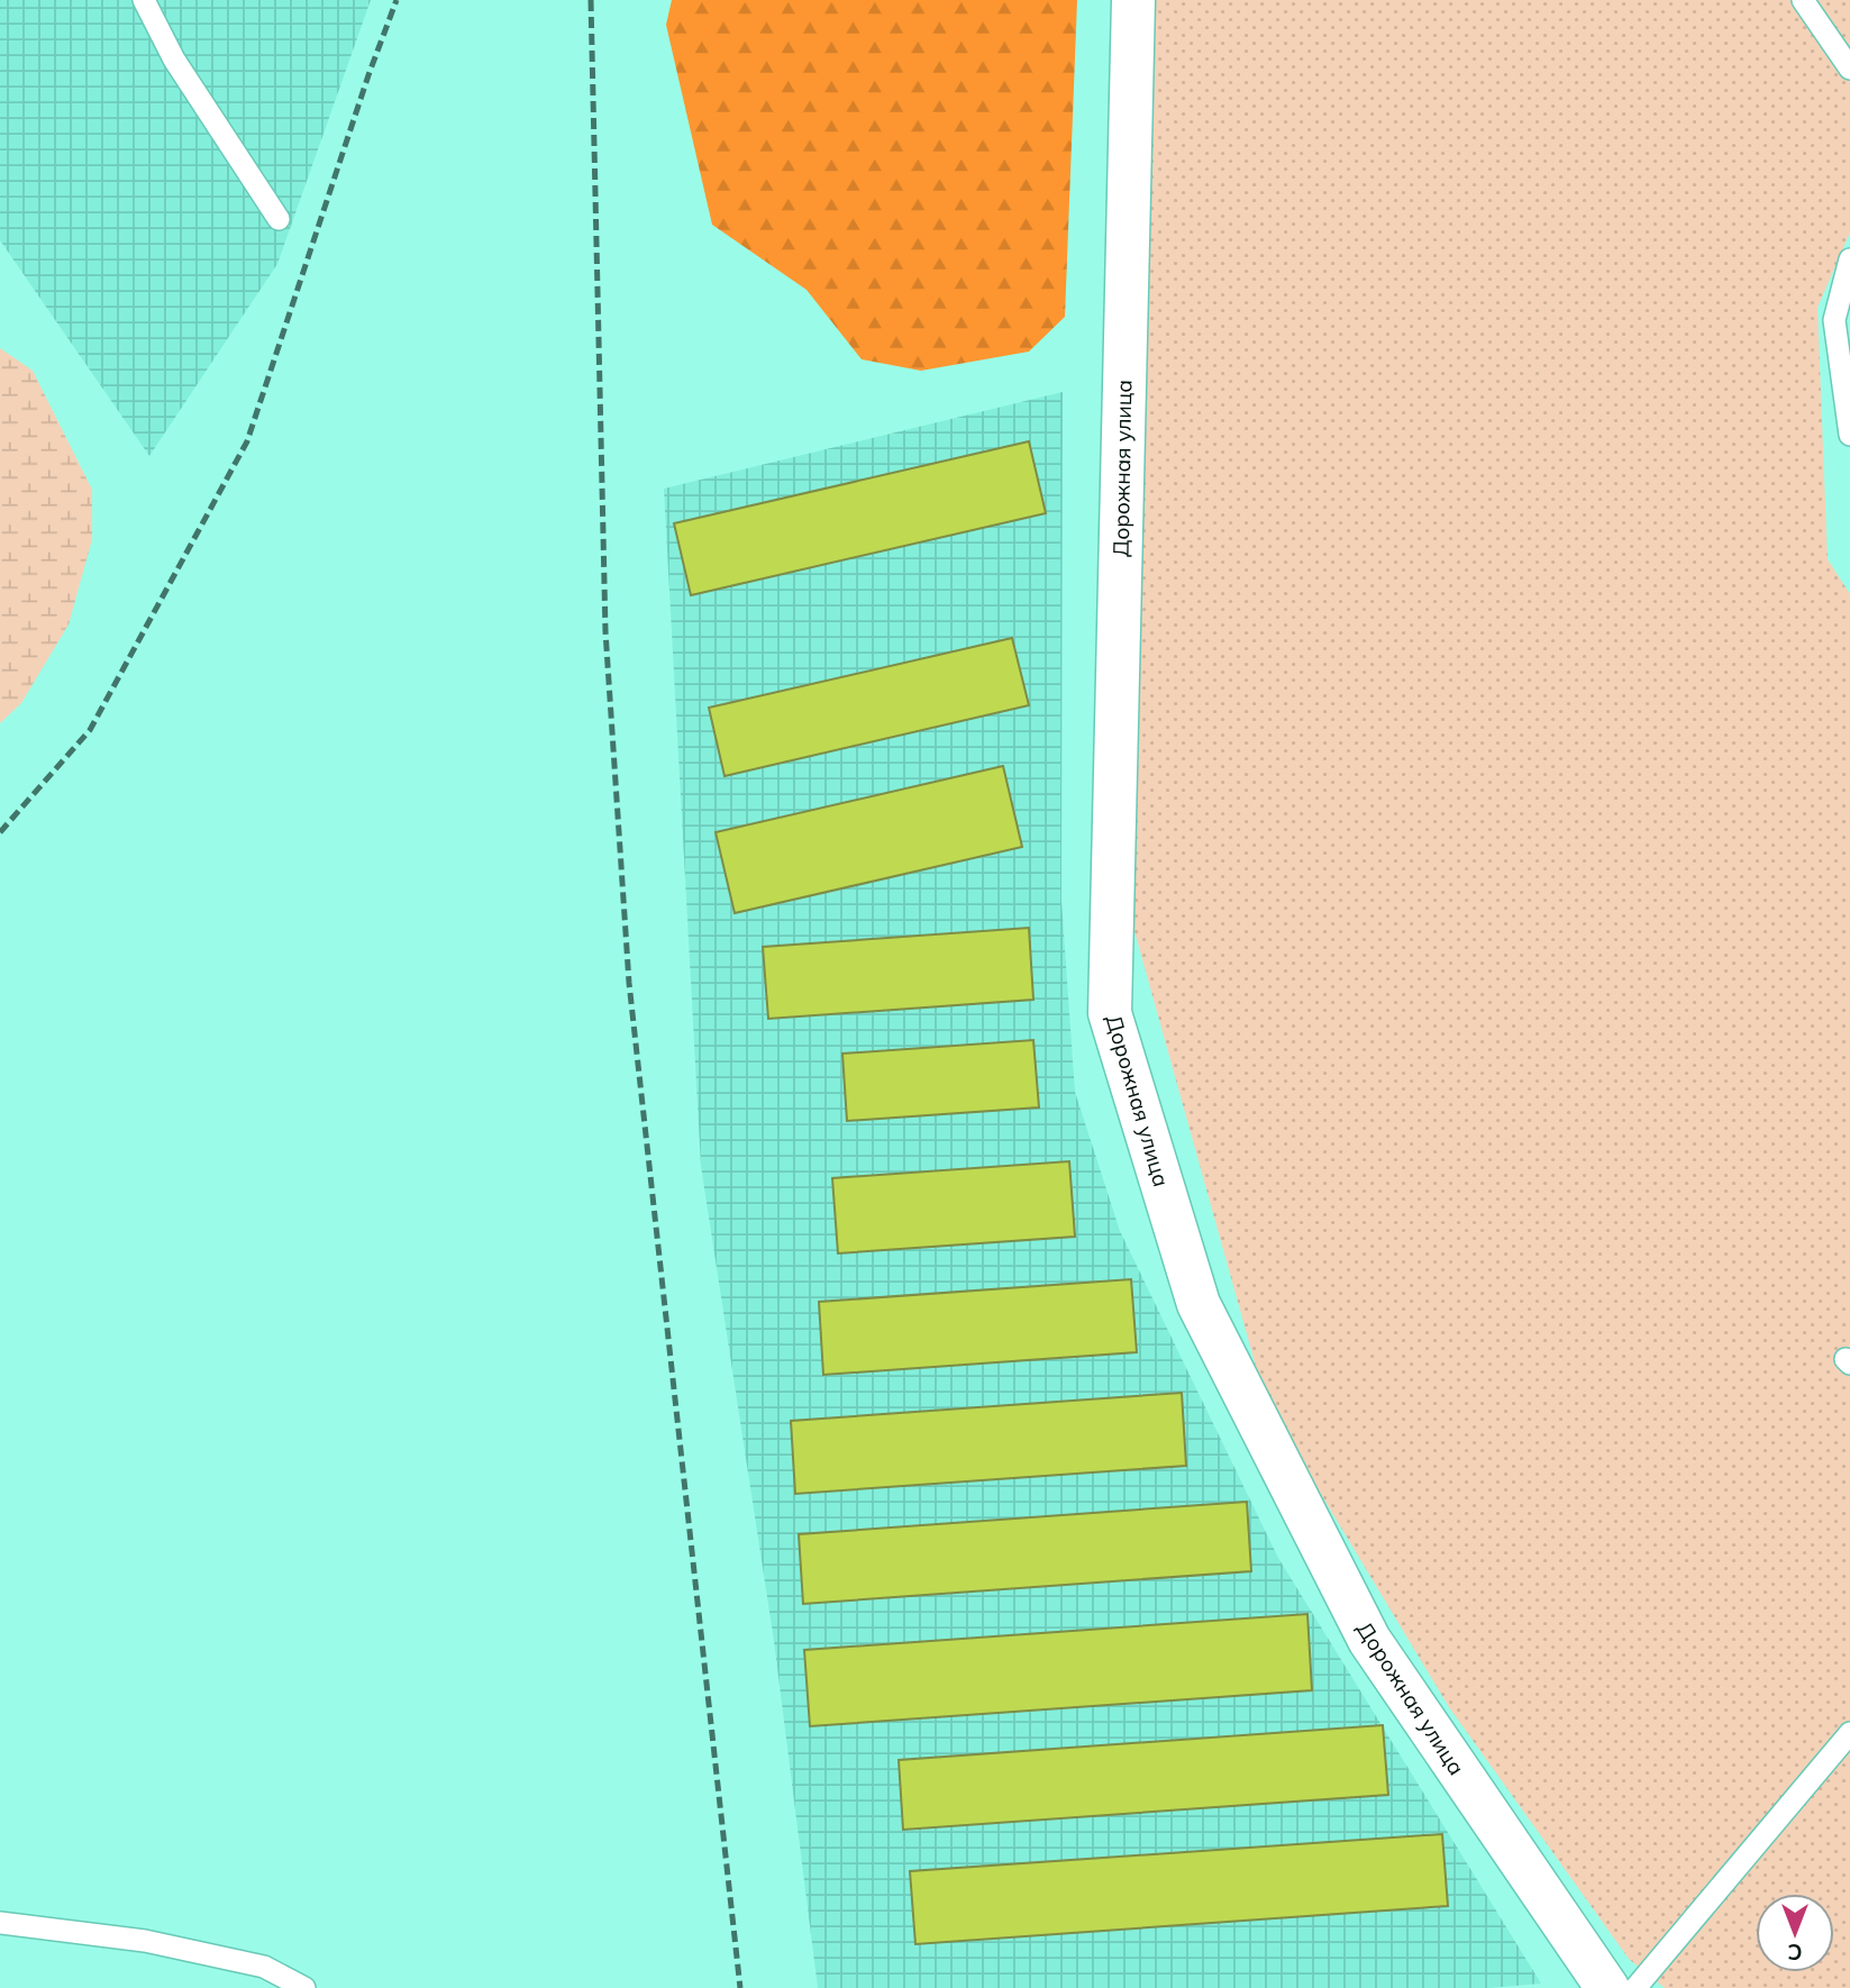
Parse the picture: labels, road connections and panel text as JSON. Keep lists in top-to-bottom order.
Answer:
{
  "streets": {
    "street": ["Дорожная улица"]
  },
  "north": "bottom"
}
